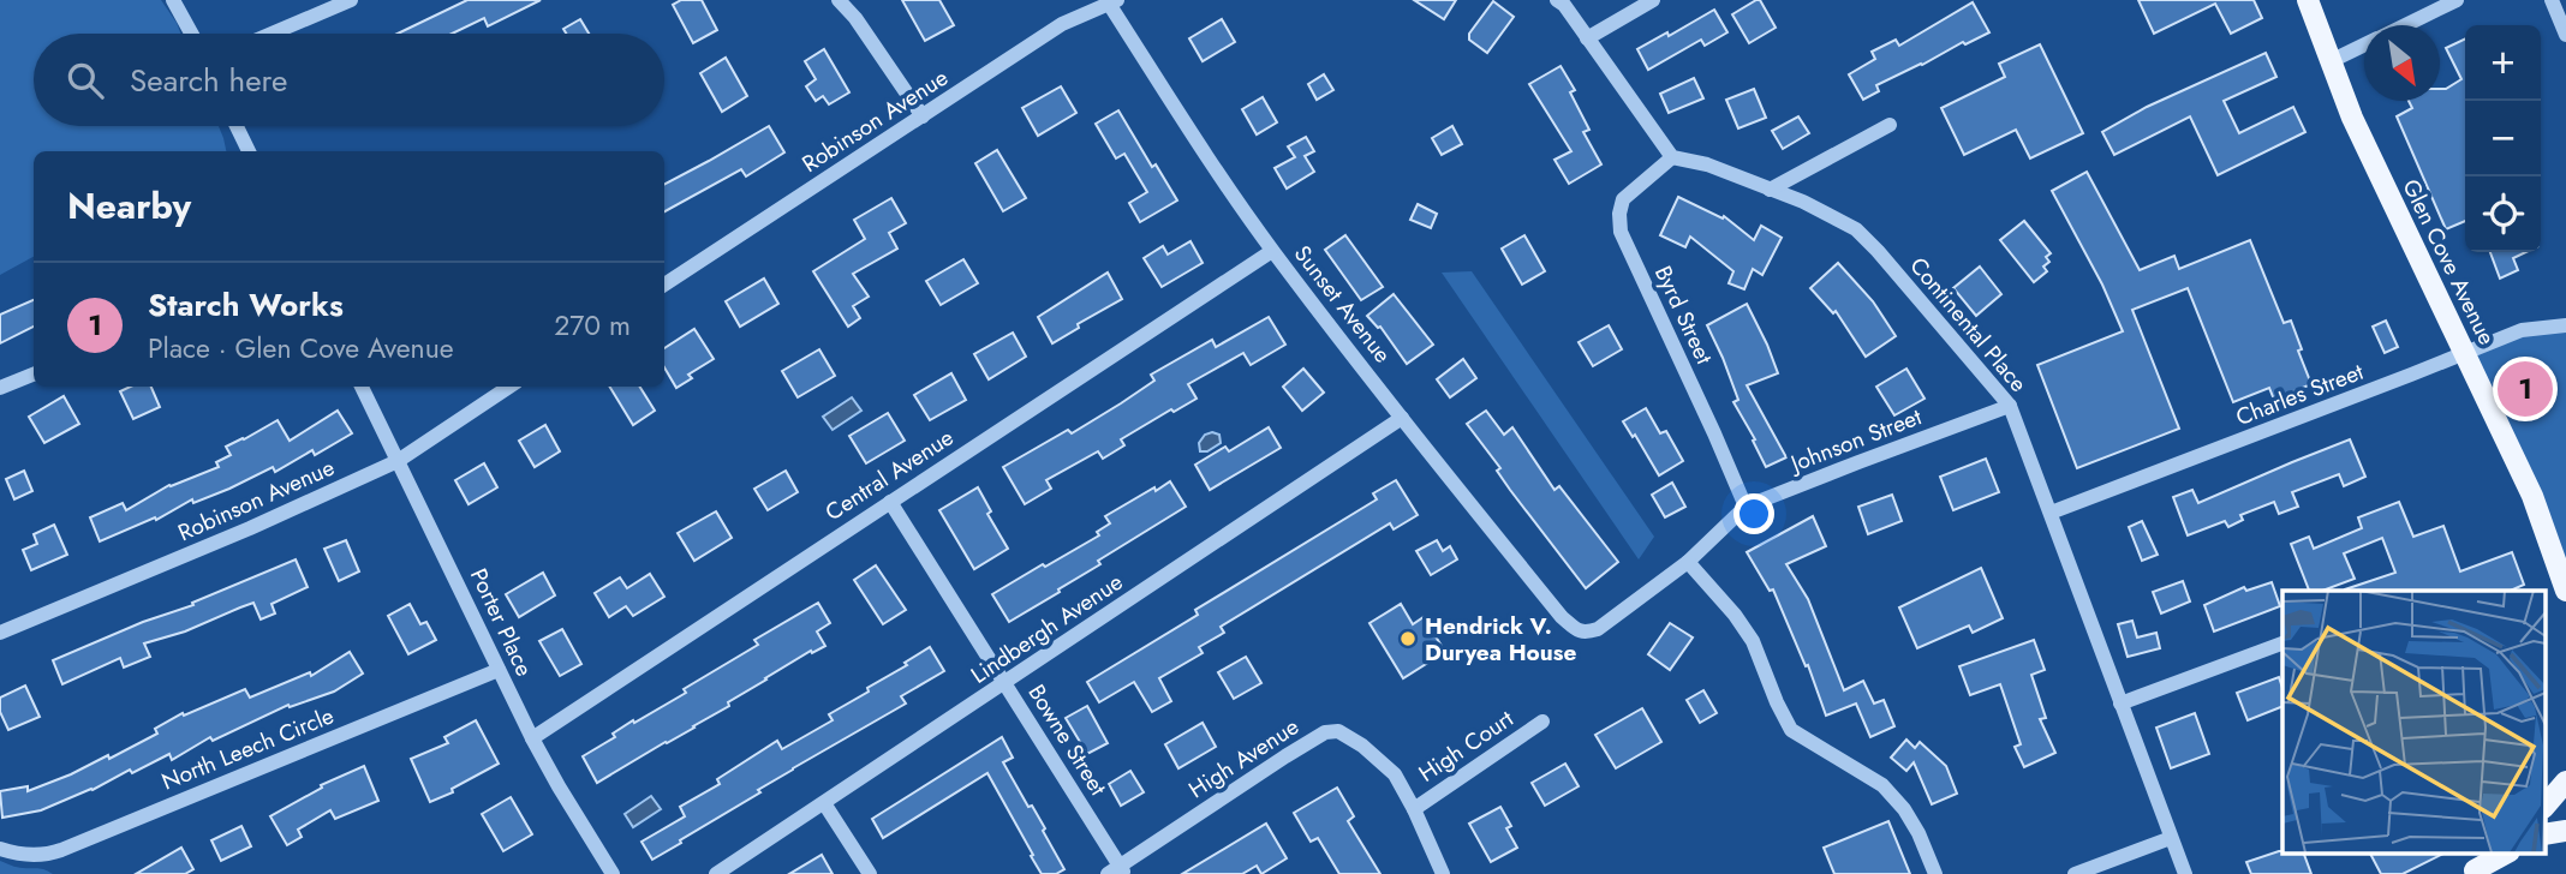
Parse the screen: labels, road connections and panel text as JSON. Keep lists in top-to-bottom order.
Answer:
{
  "streets": {
    "main road": ["Glen Cove Avenue"],
    "street": [
      "Robinson Avenue",
      "Sunset Avenue",
      "Byrd Street",
      "Continental Place",
      "Charles Street",
      "Johnson Street",
      "Central Avenue",
      "Porter Place",
      "Lindbergh Avenue",
      "Bowne Street",
      "High Court",
      "North Leech Circle",
      "High Avenue"
    ]
  },
  "crossings": [
    ["Robinson Avenue", "Sunset Avenue"],
    ["Robinson Avenue", "Porter Place"],
    ["Glen Cove Avenue", "Charles Street"],
    ["Sunset Avenue", "Johnson Street"],
    ["Sunset Avenue", "Central Avenue"],
    ["Sunset Avenue", "Lindbergh Avenue"],
    ["Byrd Street", "Continental Place"],
    ["Byrd Street", "Johnson Street"],
    ["Continental Place", "Charles Street"],
    ["Continental Place", "Johnson Street"],
    ["Central Avenue", "Porter Place"],
    ["Central Avenue", "Bowne Street"],
    ["Porter Place", "North Leech Circle"],
    ["Lindbergh Avenue", "Bowne Street"],
    ["Bowne Street", "High Avenue"],
    ["High Court", "High Avenue"]
  ],
  "places": ["Hendrick V. Duryea House"],
  "north": "bottom right",
  "page": {
    "map_buttons": ["+", "−"],
    "search": "Search here",
    "heading": "Nearby",
    "list": [
      {
        "mark": "1",
        "name": "Starch Works",
        "note": "Place · Glen Cove Avenue",
        "value": "270 m"
      }
    ],
    "pins": "1"
  }
}
